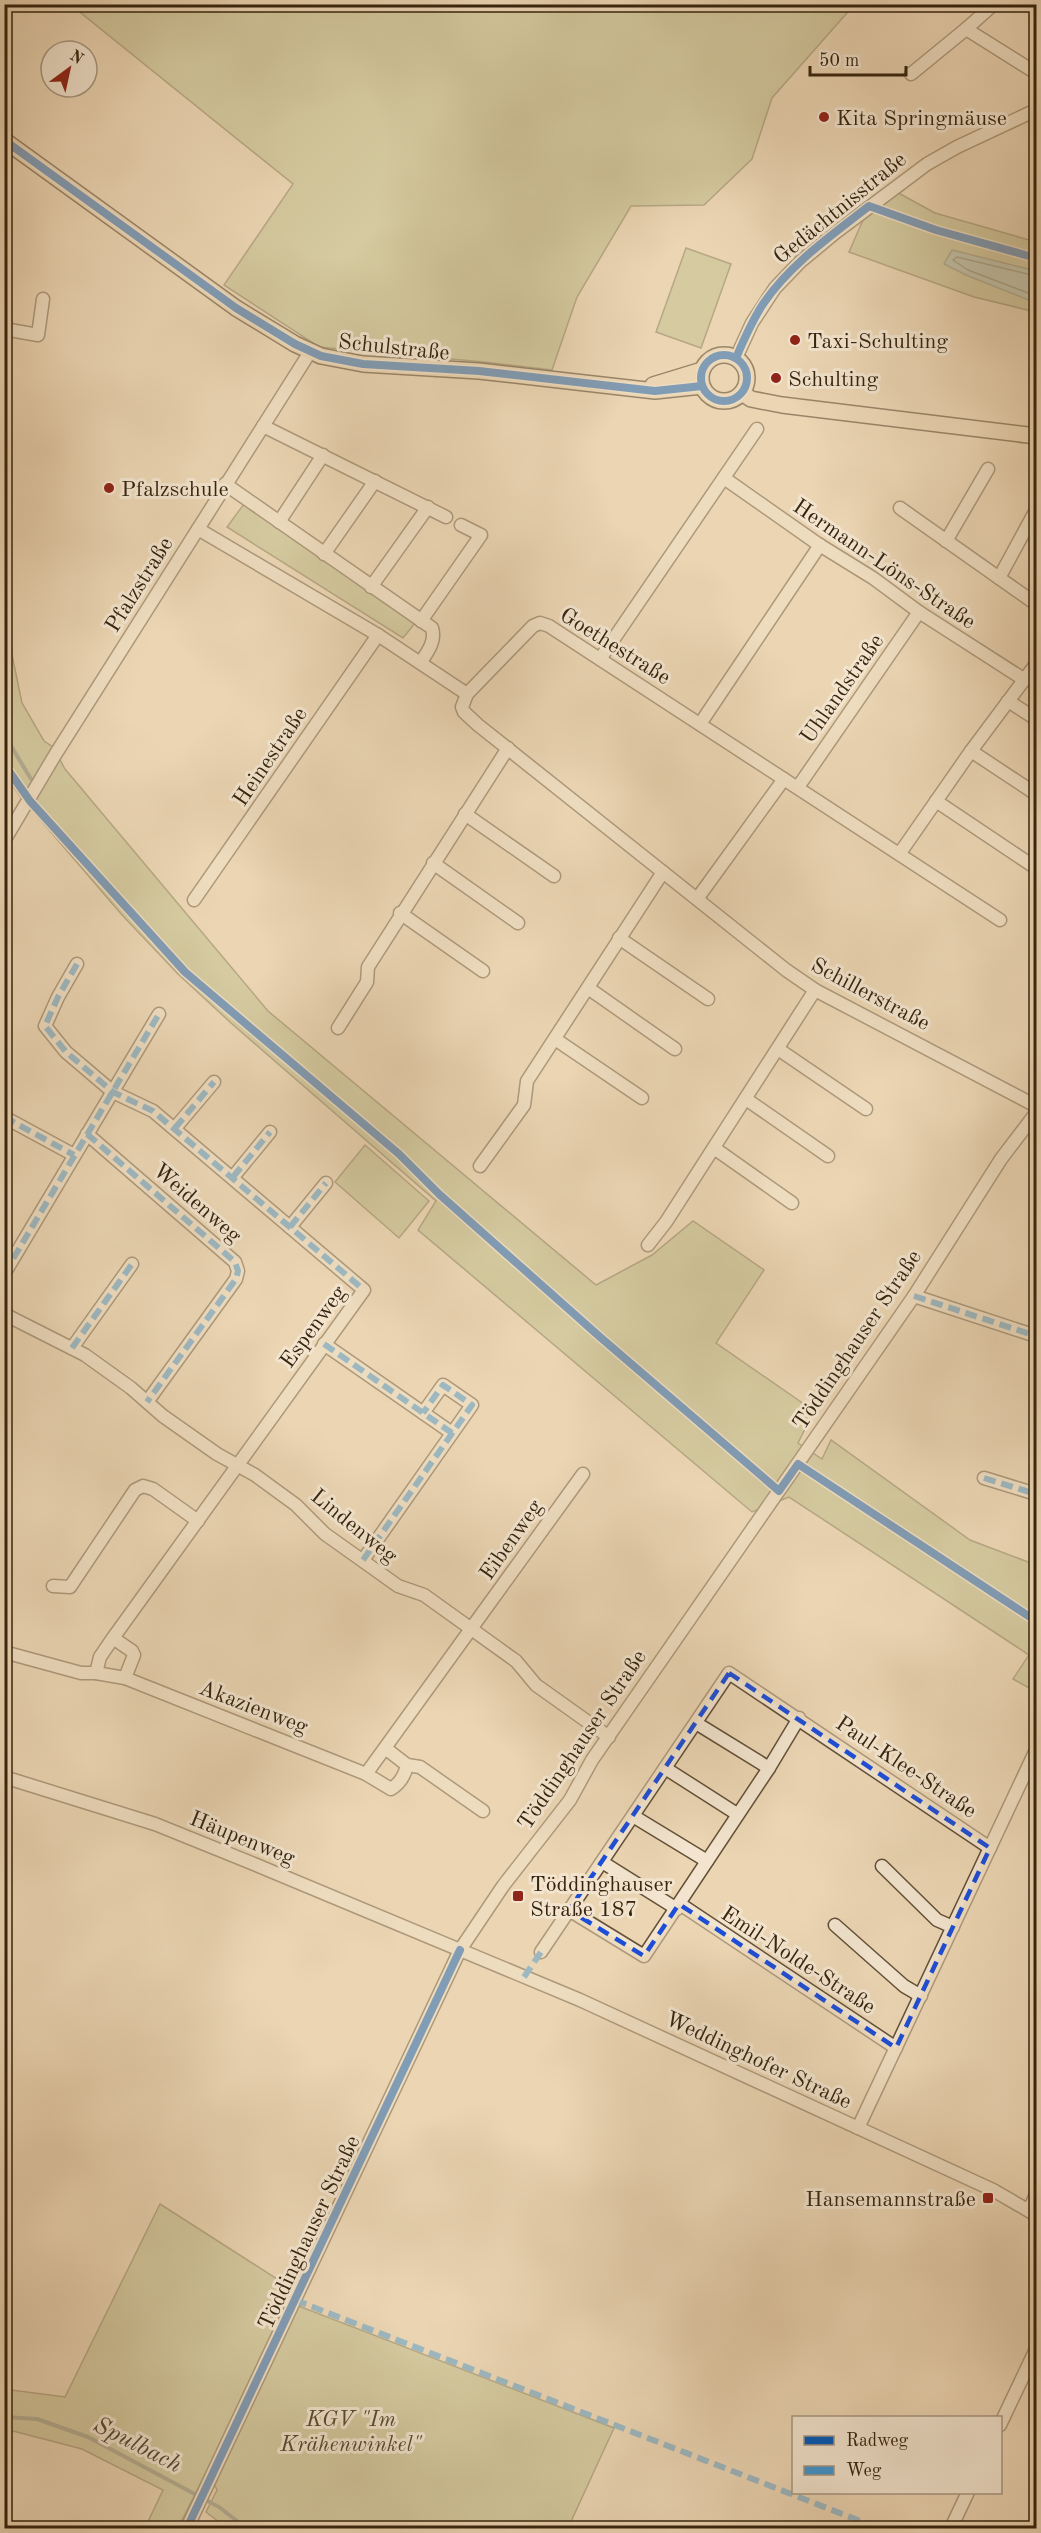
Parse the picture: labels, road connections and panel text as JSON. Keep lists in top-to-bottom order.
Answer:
{
  "streets": {
    "main road": ["Schulstraße"],
    "street": [
      "Gedächtnisstraße",
      "Hermann-Löns-Straße",
      "Pfalzstraße",
      "Goethestraße",
      "Uhlandstraße",
      "Heinestraße",
      "Schillerstraße",
      "Weidenweg",
      "Espenweg",
      "Töddinghauser Straße",
      "Lindenweg",
      "Eibenweg",
      "Akazienweg",
      "Paul-Klee-Straße",
      "Häupenweg",
      "Emil-Nolde-Straße",
      "Weddinghofer Straße"
    ]
  },
  "crossings": [
    ["Gedächtnisstraße", "Schulstraße"],
    ["Schulstraße", "Pfalzstraße"],
    ["Hermann-Löns-Straße", "Uhlandstraße"],
    ["Goethestraße", "Uhlandstraße"],
    ["Goethestraße", "Schillerstraße"],
    ["Weidenweg", "Lindenweg"],
    ["Espenweg", "Lindenweg"],
    ["Töddinghauser Straße", "Lindenweg"],
    ["Töddinghauser Straße", "Häupenweg"],
    ["Töddinghauser Straße", "Weddinghofer Straße"],
    ["Lindenweg", "Eibenweg"],
    ["Häupenweg", "Weddinghofer Straße"]
  ],
  "water": ["Spulbach"],
  "parks": ["KGV \"Im Krähenwinkel\""],
  "places": {
    "other": [
      "Kita Springmäuse",
      "Taxi-Schulting",
      "Schulting",
      "Pfalzschule"
    ],
    "transit": ["Töddinghauser Straße 187", "Hansemannstraße"]
  },
  "legend": ["Radweg", "Weg"],
  "scale_bar": "50 m",
  "north": "top right"
}
